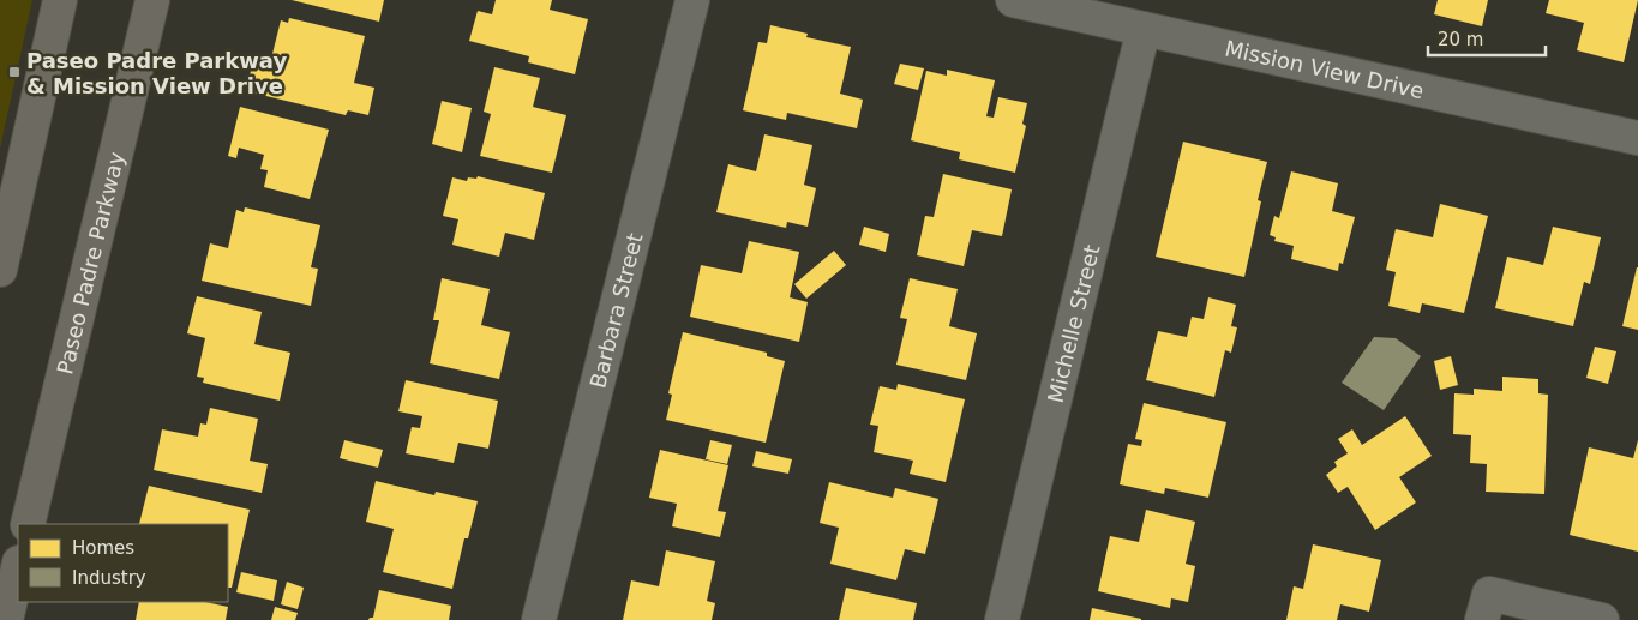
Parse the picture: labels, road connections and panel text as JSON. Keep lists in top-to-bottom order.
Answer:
{
  "streets": {
    "main road": ["Paseo Padre Parkway"],
    "street": ["Mission View Drive", "Barbara Street", "Michelle Street"]
  },
  "crossings": [
    ["Mission View Drive", "Michelle Street"]
  ],
  "places": {
    "transit": ["Paseo Padre Parkway & Mission View Drive"]
  },
  "legend": ["Homes", "Industry"],
  "scale_bar": "20 m"
}
